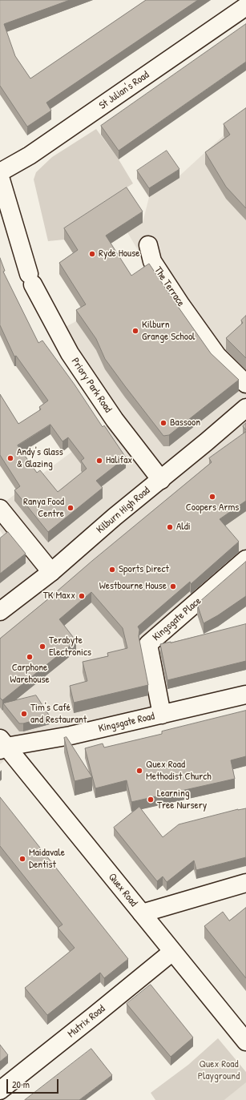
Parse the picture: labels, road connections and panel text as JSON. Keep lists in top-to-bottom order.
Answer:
{
  "streets": {
    "street": [
      "St Julian's Road",
      "The Terrace",
      "Priory Park Road",
      "Kilburn High Road",
      "Kingsgate Place",
      "Kingsgate Road",
      "Quex Road",
      "Mutrix Road"
    ]
  },
  "crossings": [
    ["Priory Park Road", "Kilburn High Road"],
    ["Kingsgate Place", "Kingsgate Road"],
    ["Kingsgate Road", "Quex Road"],
    ["Quex Road", "Mutrix Road"]
  ],
  "parks": ["Quex Road Playground"],
  "places": [
    "Ryde House",
    "Kilburn Grange School",
    "Bassoon",
    "Andy's Glass & Glazing",
    "Halifax",
    "Coopers Arms",
    "Ranya Food Centre",
    "Aldi",
    "Sports Direct",
    "Westbourne House",
    "TK Maxx",
    "Terabyte Electronics",
    "Carphone Warehouse",
    "Tim's Café and Restaurant",
    "Quex Road Methodist Church",
    "Learning Tree Nursery",
    "Maidavale Dentist"
  ],
  "scale_bar": "20 m"
}
